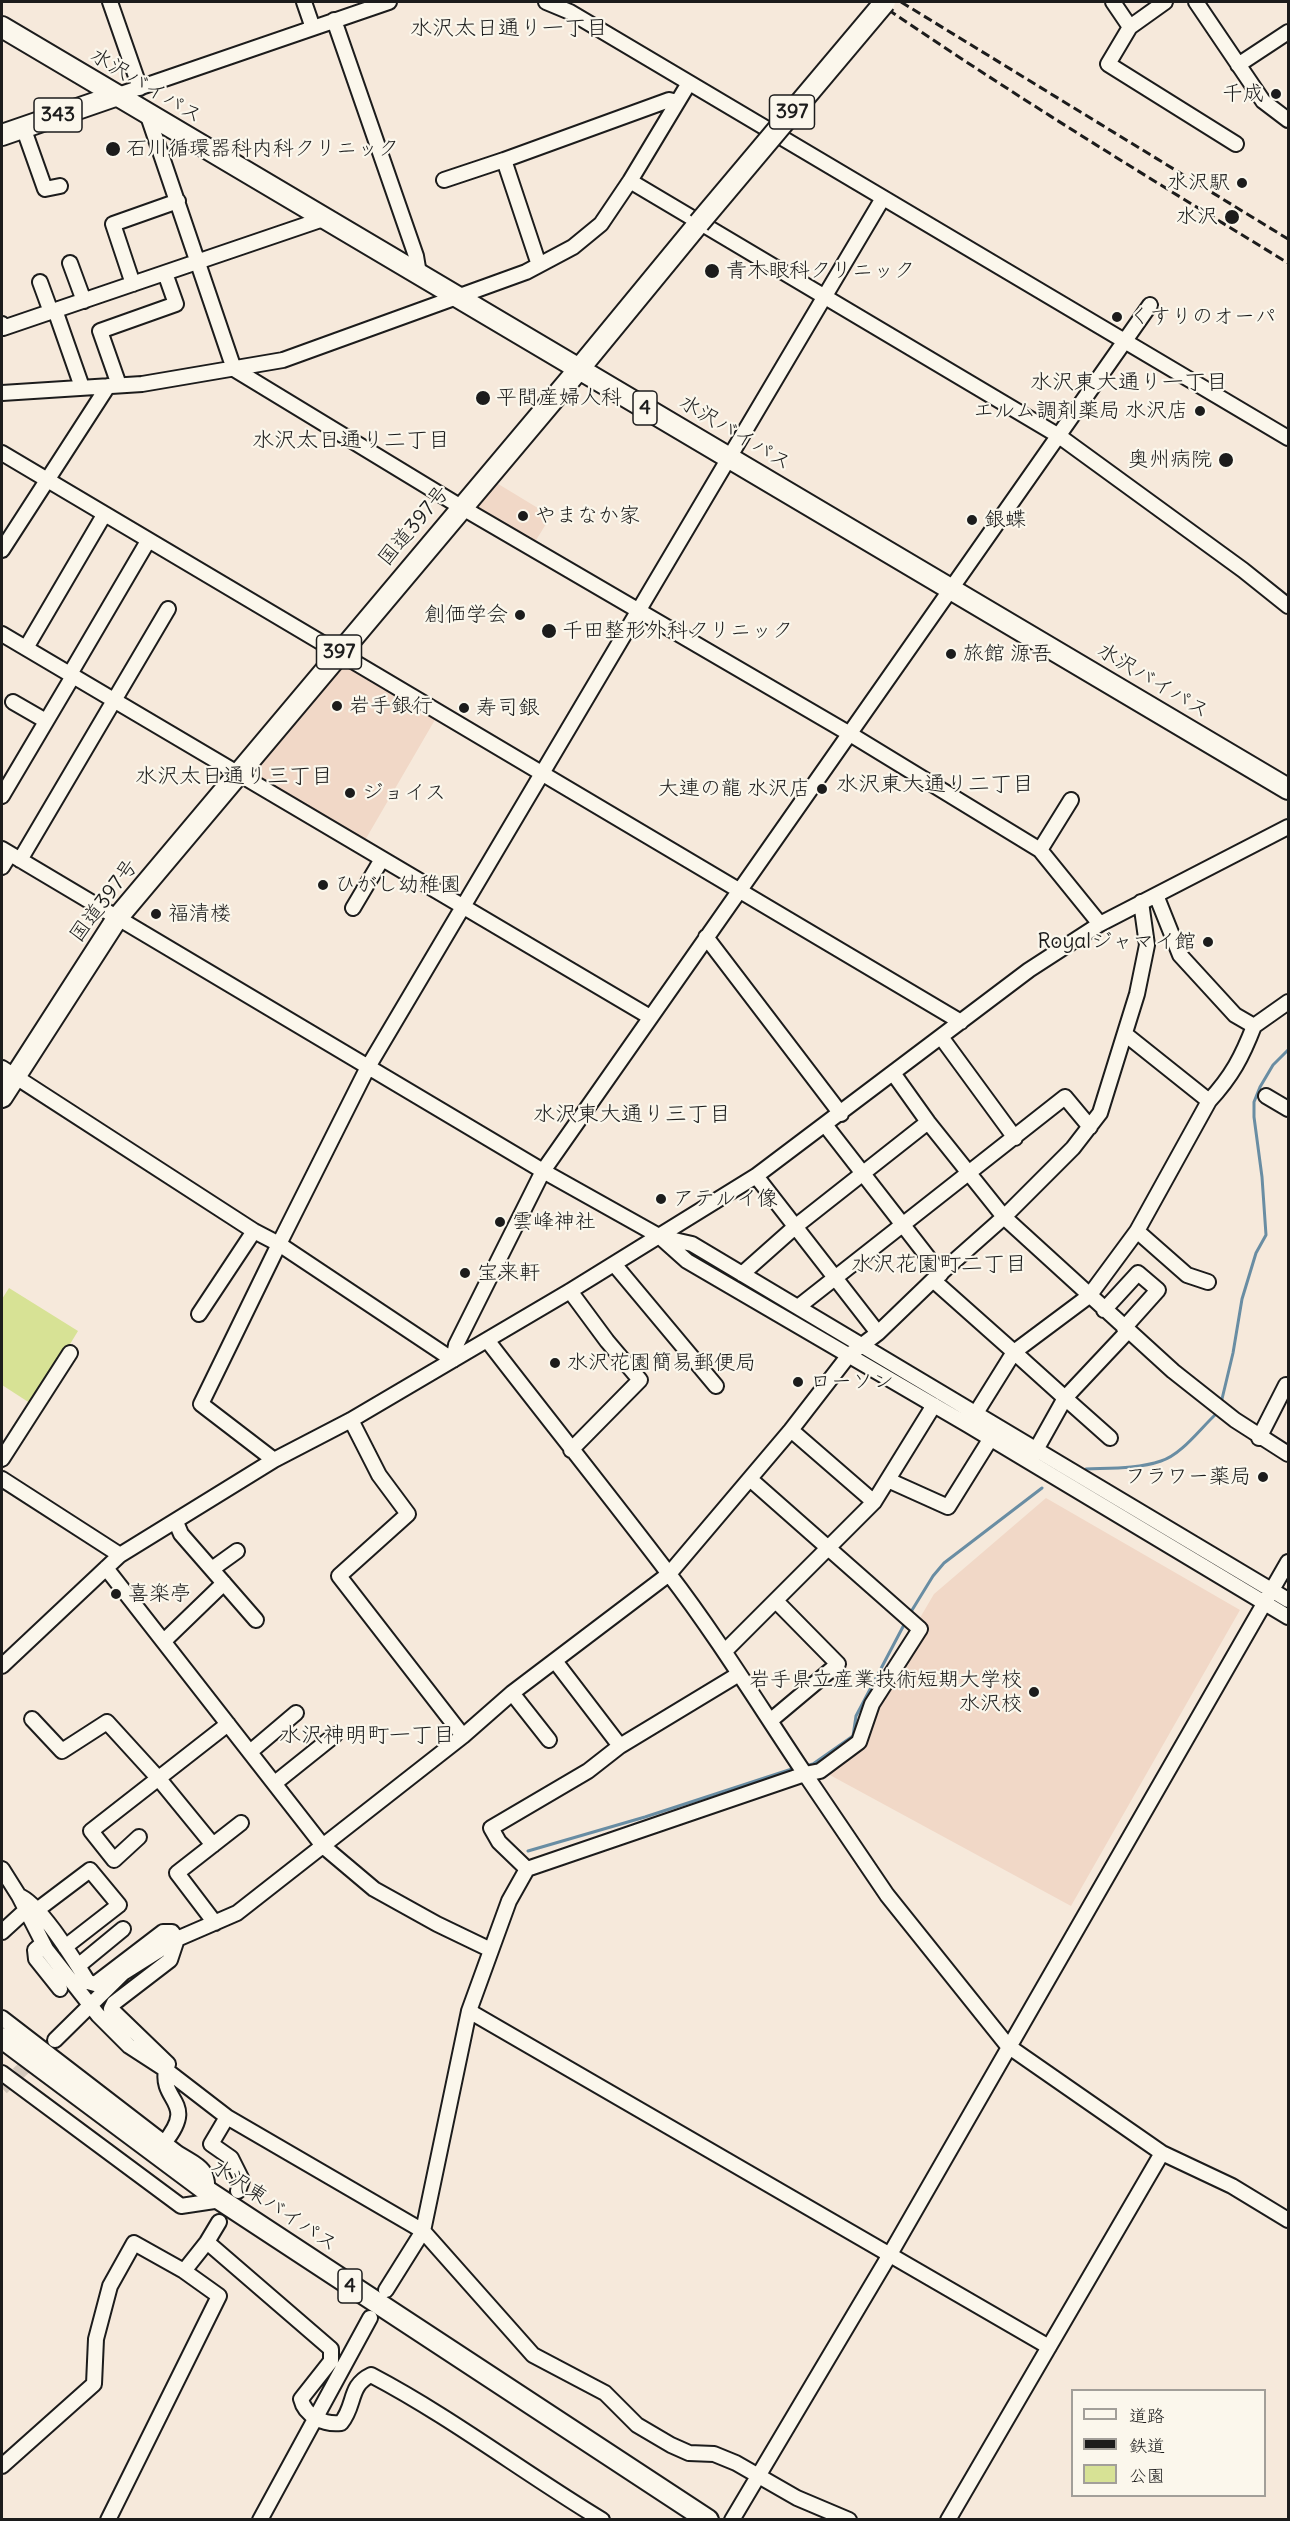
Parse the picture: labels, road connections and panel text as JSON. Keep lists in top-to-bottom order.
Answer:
{
  "streets": {
    "highway": [
      "水沢バイパス",
      "397",
      "343",
      "4",
      "国道397号",
      "水沢東バイパス"
    ]
  },
  "crossings": [
    ["水沢バイパス", "343"],
    ["水沢バイパス", "国道397号"]
  ],
  "districts": [
    "水沢太日通り一丁目",
    "水沢東大通り一丁目",
    "水沢太日通り二丁目",
    "水沢太日通り三丁目",
    "水沢東大通り二丁目",
    "水沢東大通り三丁目",
    "水沢花園町二丁目",
    "水沢神明町一丁目"
  ],
  "places": [
    "千成",
    "石川循環器科内科クリニック",
    "水沢駅",
    "水沢",
    "青木眼科クリニック",
    "くすりのオーパ",
    "平間産婦人科",
    "エルム調剤薬局 水沢店",
    "奥州病院",
    "やまなか家",
    "銀蝶",
    "創価学会",
    "千田整形外科クリニック",
    "旅館 源吾",
    "岩手銀行",
    "寿司銀",
    "大連の龍 水沢店",
    "ジョイス",
    "ひがし幼稚園",
    "福清楼",
    "Royalジャマイ館",
    "アテルイ像",
    "雲峰神社",
    "宝来軒",
    "水沢花園簡易郵便局",
    "ローソン",
    "フラワー薬局",
    "喜楽亭",
    "岩手県立産業技術短期大学校 水沢校"
  ],
  "legend": ["道路", "鉄道", "公園"]
}
